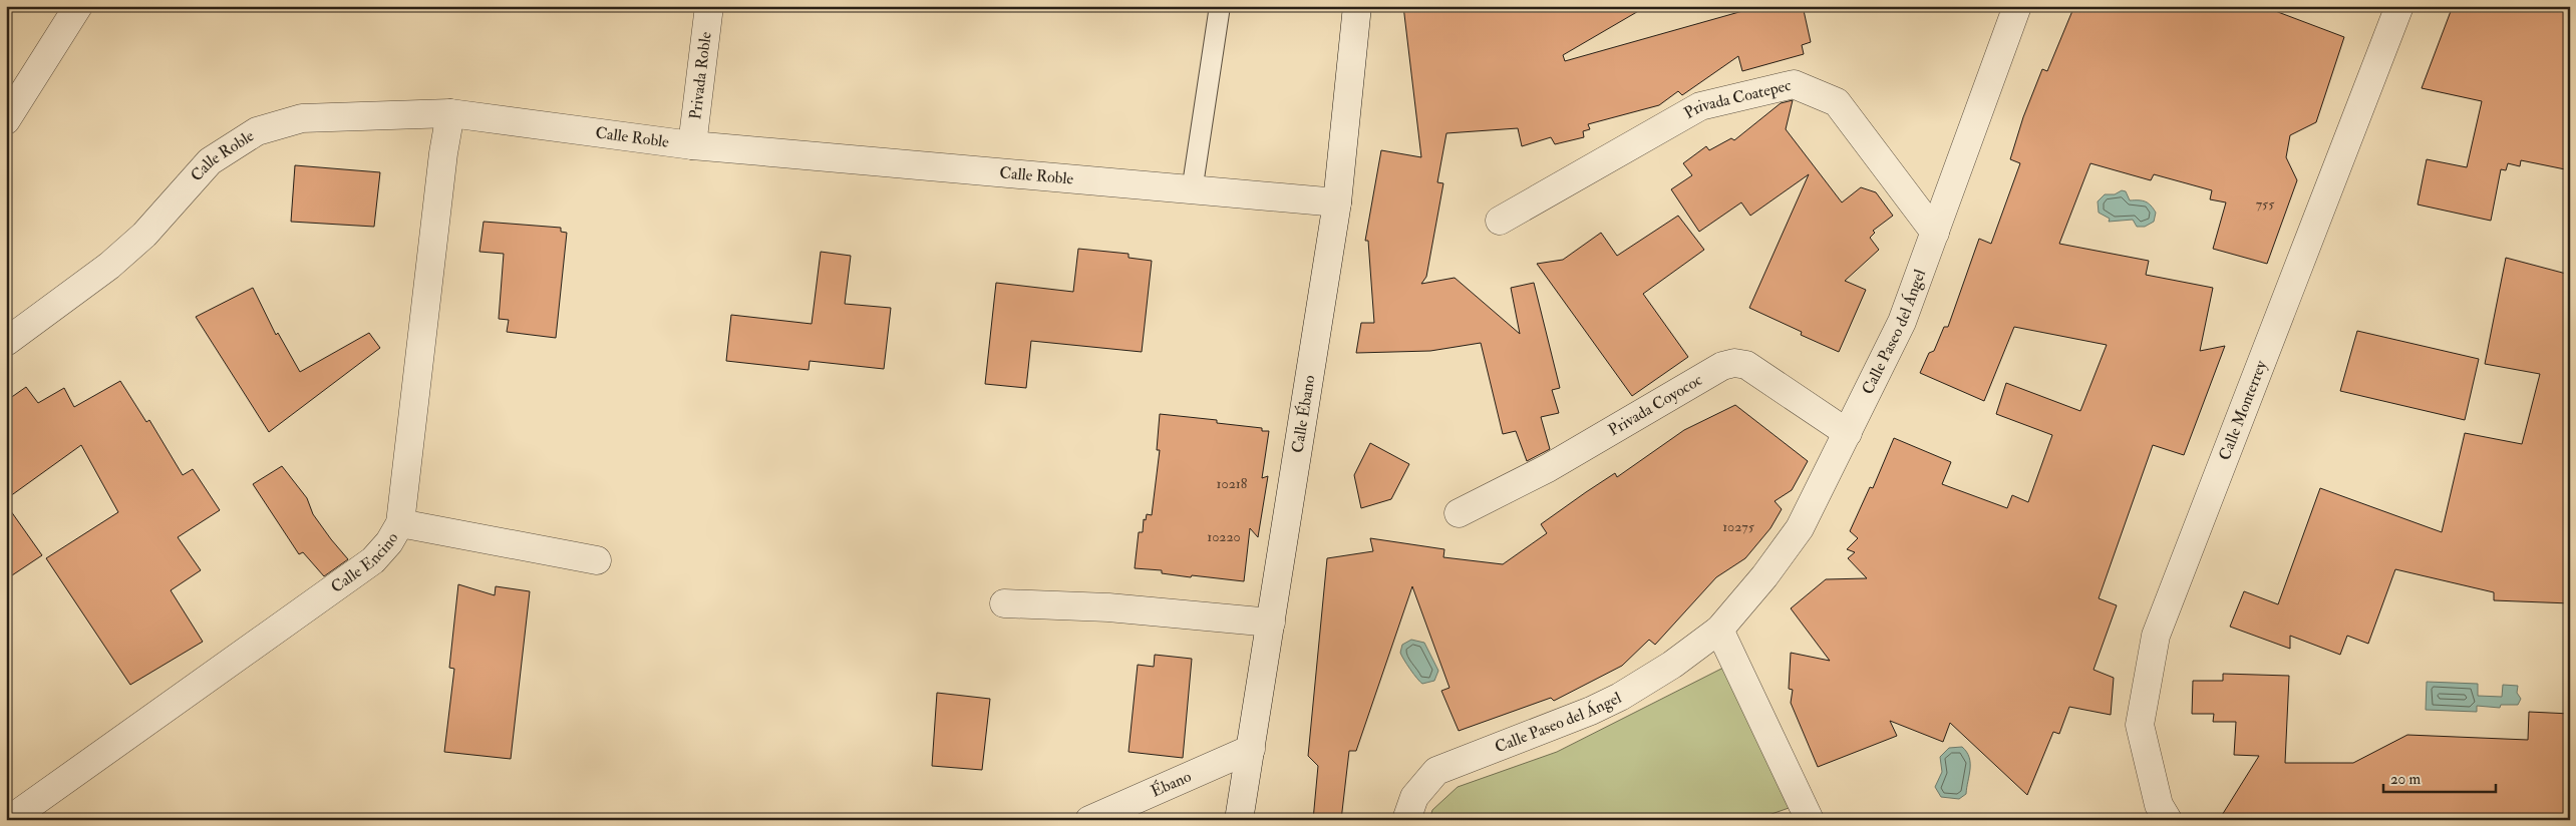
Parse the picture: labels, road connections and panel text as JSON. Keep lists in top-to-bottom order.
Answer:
{
  "streets": {
    "street": [
      "Privada Roble",
      "Privada Coatepec",
      "Calle Roble",
      "Calle Paseo del Ángel",
      "Privada Coyococ",
      "Calle Monterrey",
      "Calle Ébano",
      "Calle Encino",
      "Ébano"
    ]
  },
  "crossings": [
    ["Privada Roble", "Calle Roble"],
    ["Privada Coatepec", "Calle Paseo del Ángel"],
    ["Calle Roble", "Calle Ébano"],
    ["Calle Roble", "Calle Encino"],
    ["Calle Paseo del Ángel", "Privada Coyococ"],
    ["Calle Ébano", "Ébano"]
  ],
  "house_numbers": [
    "755",
    "10218",
    "10275",
    "10220"
  ],
  "scale_bar": "20 m"
}
